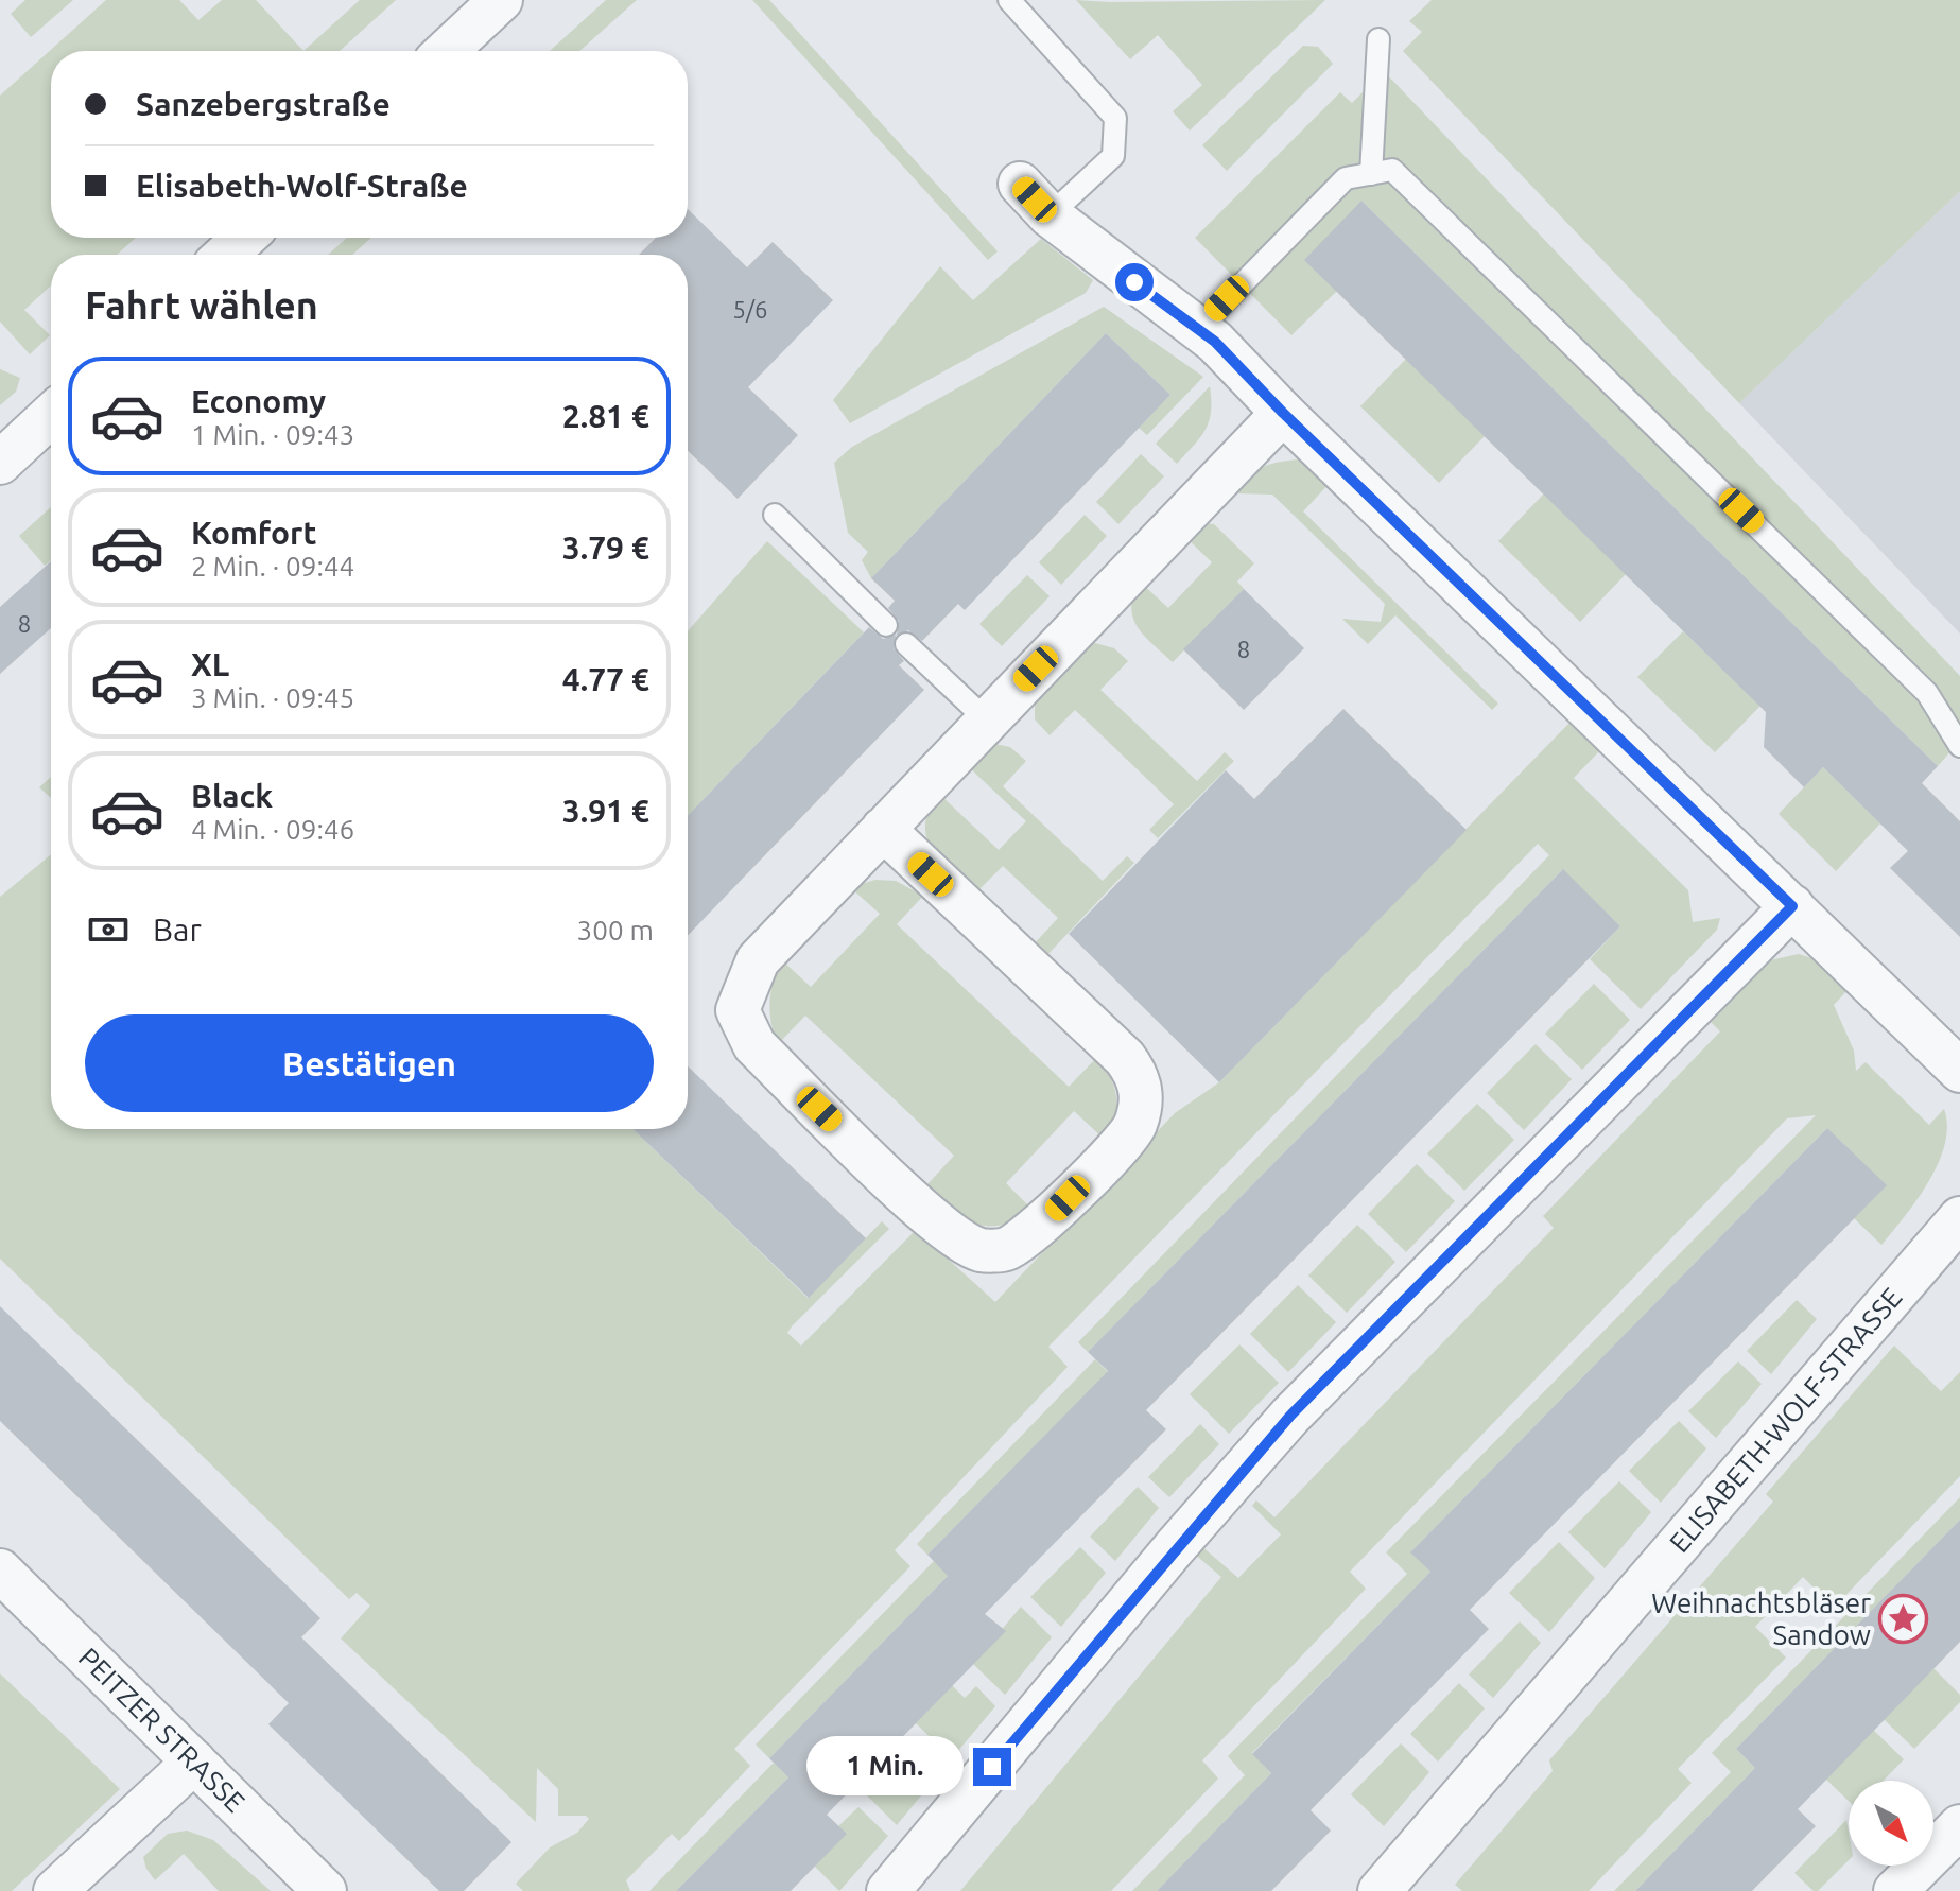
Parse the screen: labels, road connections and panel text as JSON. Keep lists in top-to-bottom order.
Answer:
{
  "streets": {
    "street": ["ELISABETH-WOLF-STRASSE", "PEITZER STRASSE"]
  },
  "places": {
    "place": ["Weihnachtsbläser Sandow"]
  },
  "house_numbers": ["5/6", "8", "8"],
  "north": "bottom right",
  "page": {
    "banner": ["Sanzebergstraße", "Elisabeth-Wolf-Straße"],
    "heading": "Fahrt wählen",
    "list": [
      {
        "name": "Economy",
        "note": "1 Min. · 09:43",
        "value": "2.81 €"
      },
      {
        "name": "Komfort",
        "note": "2 Min. · 09:44",
        "value": "3.79 €"
      },
      {
        "name": "XL",
        "note": "3 Min. · 09:45",
        "value": "4.77 €"
      },
      {
        "name": "Black",
        "note": "4 Min. · 09:46",
        "value": "3.91 €"
      }
    ],
    "pay": ["Bar", "300 m"],
    "buttons": "Bestätigen",
    "bubble": "1 Min."
  }
}
